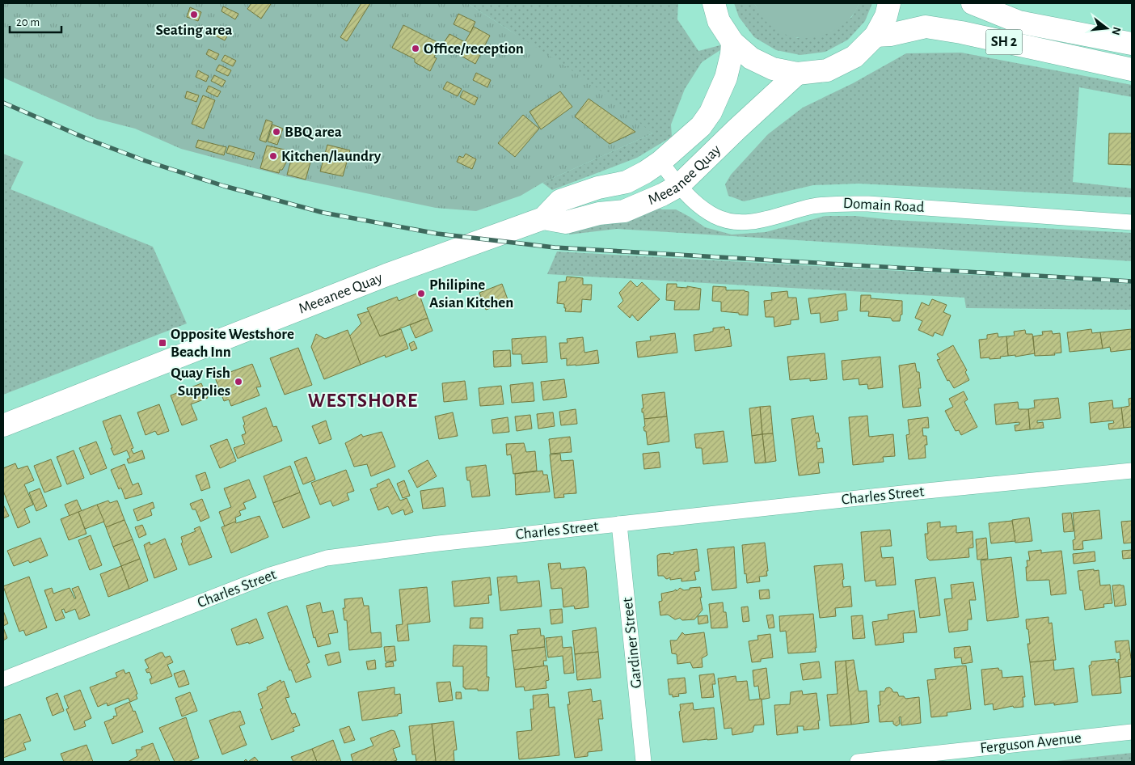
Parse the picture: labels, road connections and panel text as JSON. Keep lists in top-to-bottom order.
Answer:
{
  "streets": {
    "main road": ["SH 2", "Meeanee Quay"],
    "street": [
      "Domain Road",
      "Charles Street",
      "Gardiner Street",
      "Ferguson Avenue"
    ]
  },
  "crossings": [
    ["Meeanee Quay", "Domain Road"],
    ["Charles Street", "Gardiner Street"]
  ],
  "districts": ["WESTSHORE"],
  "places": {
    "other": [
      "Seating area",
      "Office/reception",
      "BBQ area",
      "Kitchen/laundry",
      "Philipine Asian Kitchen",
      "Quay Fish Supplies"
    ],
    "transit": ["Opposite Westshore Beach Inn"]
  },
  "scale_bar": "20 m",
  "north": "right"
}
